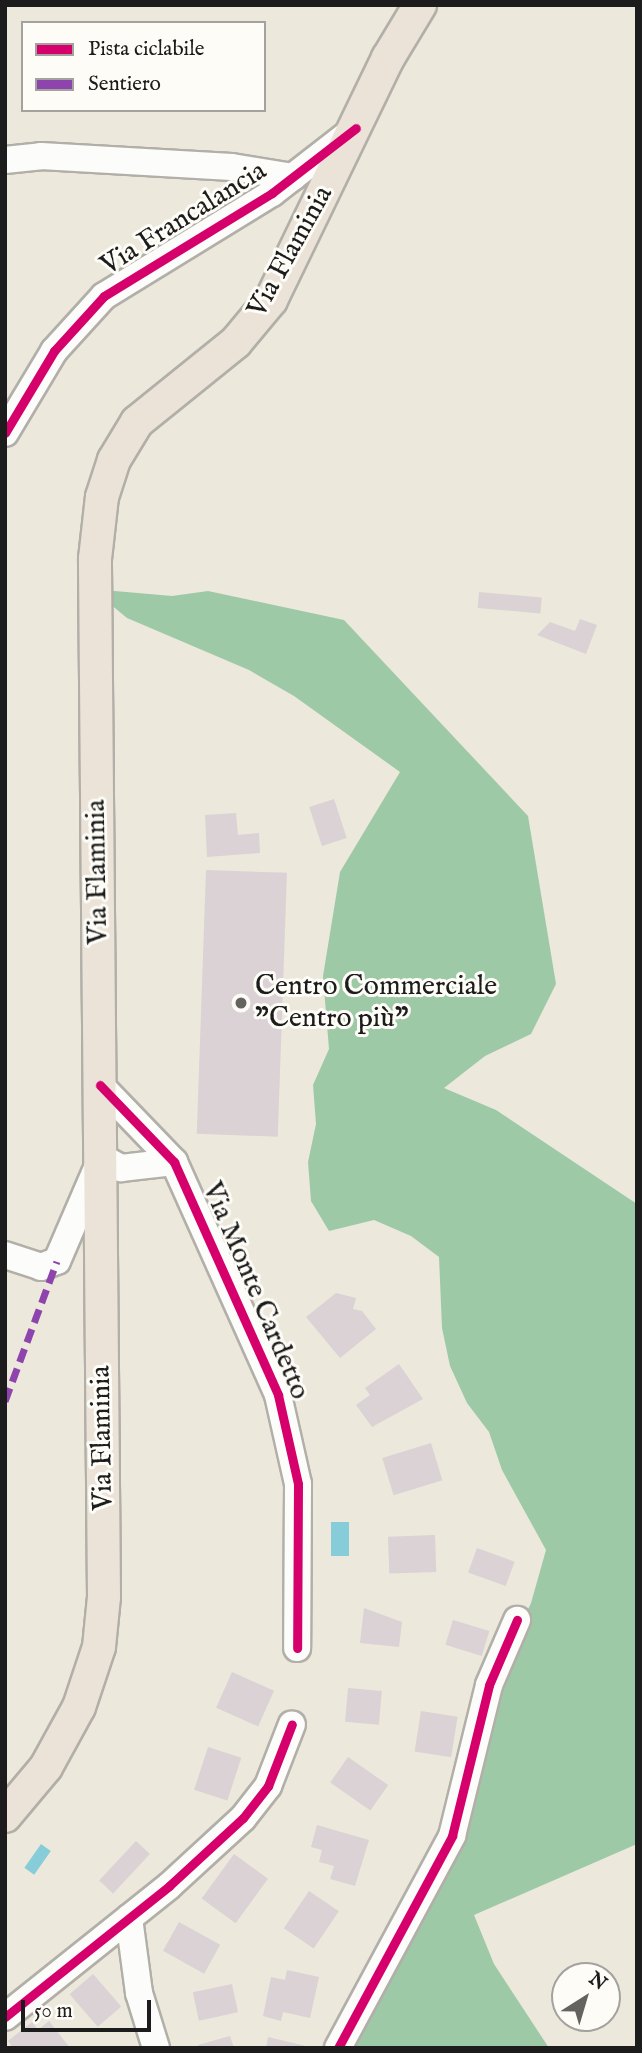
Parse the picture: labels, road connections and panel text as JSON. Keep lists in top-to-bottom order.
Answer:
{
  "streets": {
    "main road": ["Via Flaminia"],
    "street": ["Via Francalancia", "Via Monte Cardetto"]
  },
  "crossings": [
    ["Via Francalancia", "Via Flaminia"],
    ["Via Flaminia", "Via Monte Cardetto"]
  ],
  "places": ["Centro Commerciale \"Centro più\""],
  "legend": ["Pista ciclabile", "Sentiero"],
  "scale_bar": "50 m",
  "north": "top right"
}
